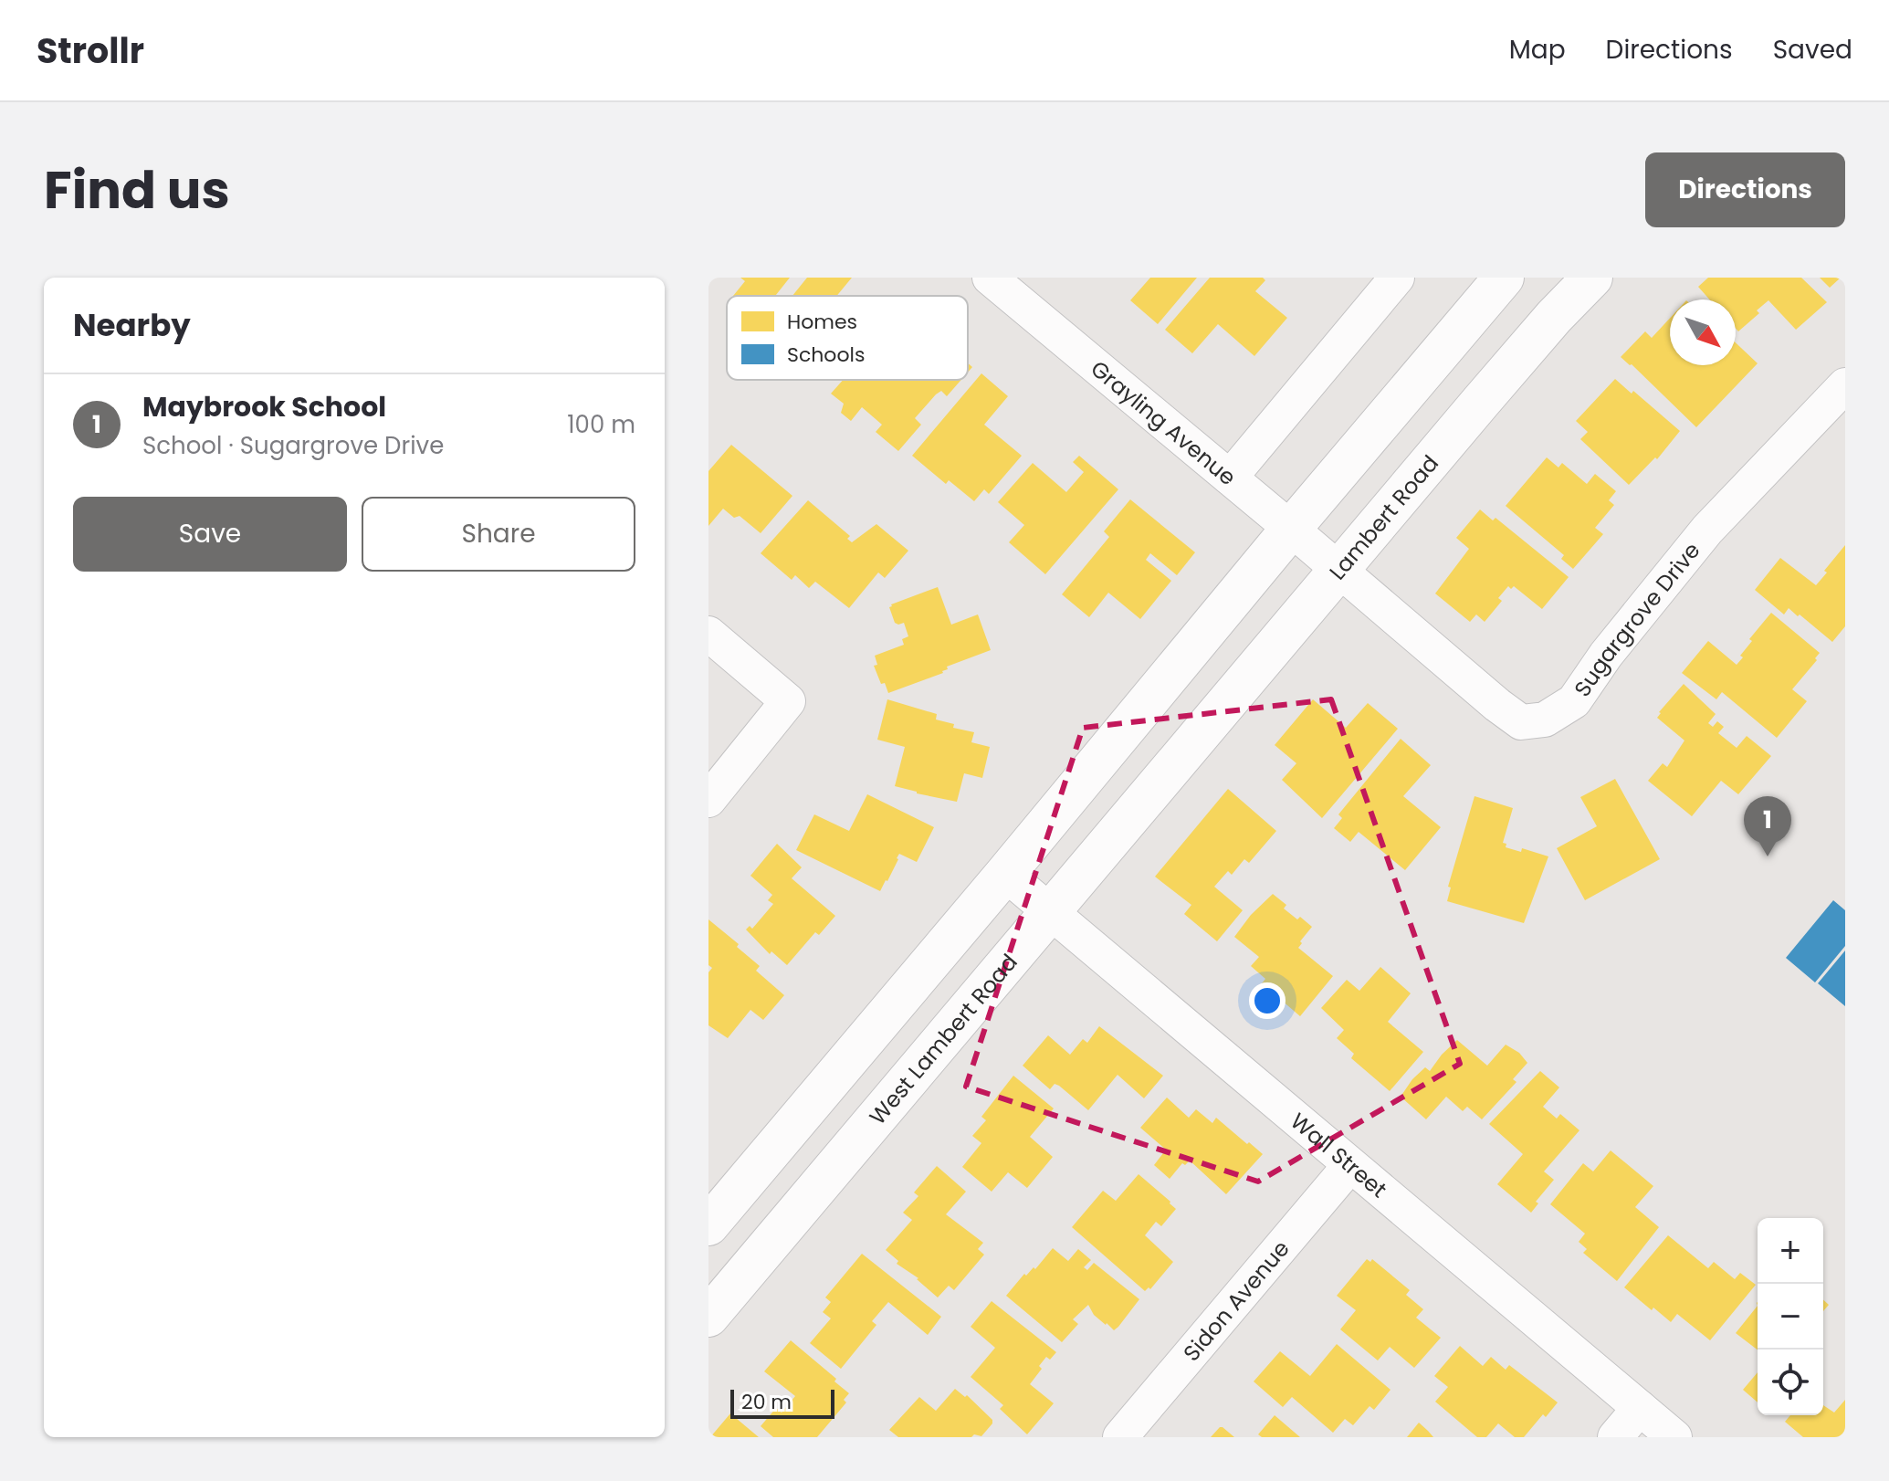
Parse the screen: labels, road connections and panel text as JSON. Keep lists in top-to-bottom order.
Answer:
{
  "streets": {
    "main road": ["Lambert Road", "West Lambert Road"],
    "street": [
      "Grayling Avenue",
      "Sugargrove Drive",
      "Wall Street",
      "Sidon Avenue"
    ]
  },
  "crossings": [
    ["Grayling Avenue", "Lambert Road"],
    ["Grayling Avenue", "Sugargrove Drive"],
    ["Lambert Road", "Sugargrove Drive"],
    ["Lambert Road", "West Lambert Road"],
    ["West Lambert Road", "Wall Street"],
    ["Wall Street", "Sidon Avenue"]
  ],
  "legend": ["Homes", "Schools"],
  "scale_bar": "20 m",
  "north": "bottom right",
  "page": {
    "header": "Strollr",
    "nav": ["Map", "Directions", "Saved"],
    "title": "Find us",
    "buttons": [
      "Directions",
      ["Save", "Share"]
    ],
    "heading": "Nearby",
    "list": [
      {
        "mark": "1",
        "name": "Maybrook School",
        "note": "School · Sugargrove Drive",
        "value": "100 m"
      }
    ],
    "pins": "1",
    "map_buttons": ["+", "−"],
    "scale": "20 m"
  }
}
